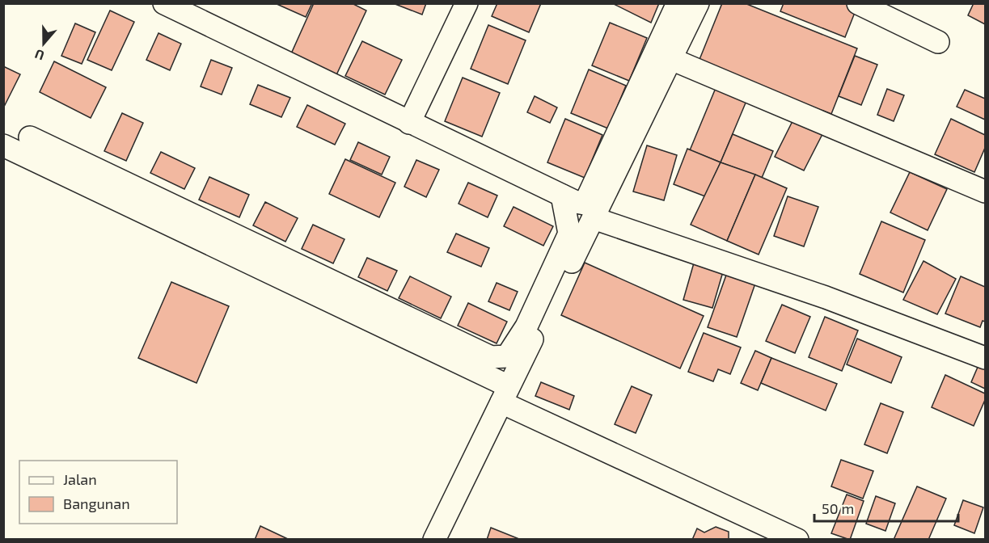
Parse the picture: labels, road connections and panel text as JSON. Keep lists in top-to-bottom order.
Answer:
{
  "legend": ["Jalan", "Bangunan"],
  "scale_bar": "50 m",
  "north": "bottom"
}
